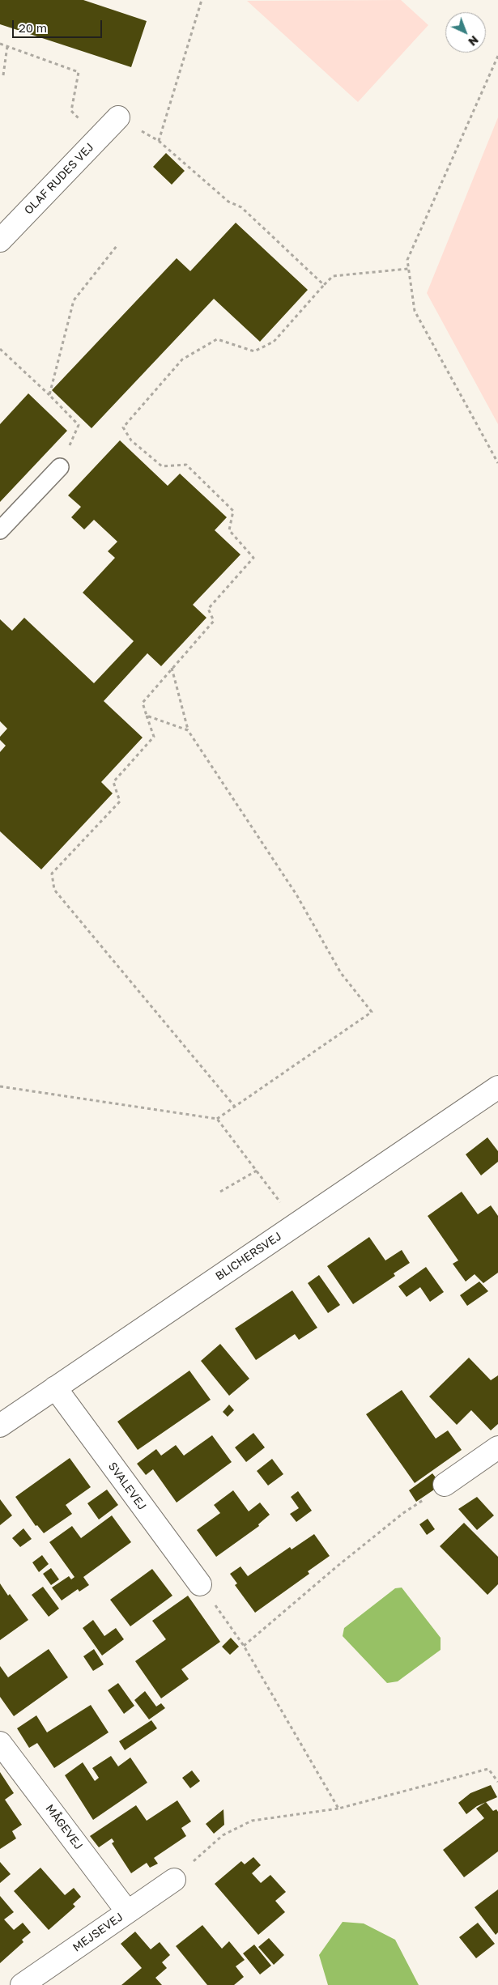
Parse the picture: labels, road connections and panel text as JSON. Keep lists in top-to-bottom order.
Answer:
{
  "streets": {
    "street": [
      "OLAF RUDES VEJ",
      "BLICHERSVEJ",
      "SVALEVEJ",
      "MÅGEVEJ",
      "MEJSEVEJ"
    ]
  },
  "crossings": [
    ["BLICHERSVEJ", "SVALEVEJ"],
    ["MÅGEVEJ", "MEJSEVEJ"]
  ],
  "scale_bar": "20 m",
  "north": "bottom right"
}
